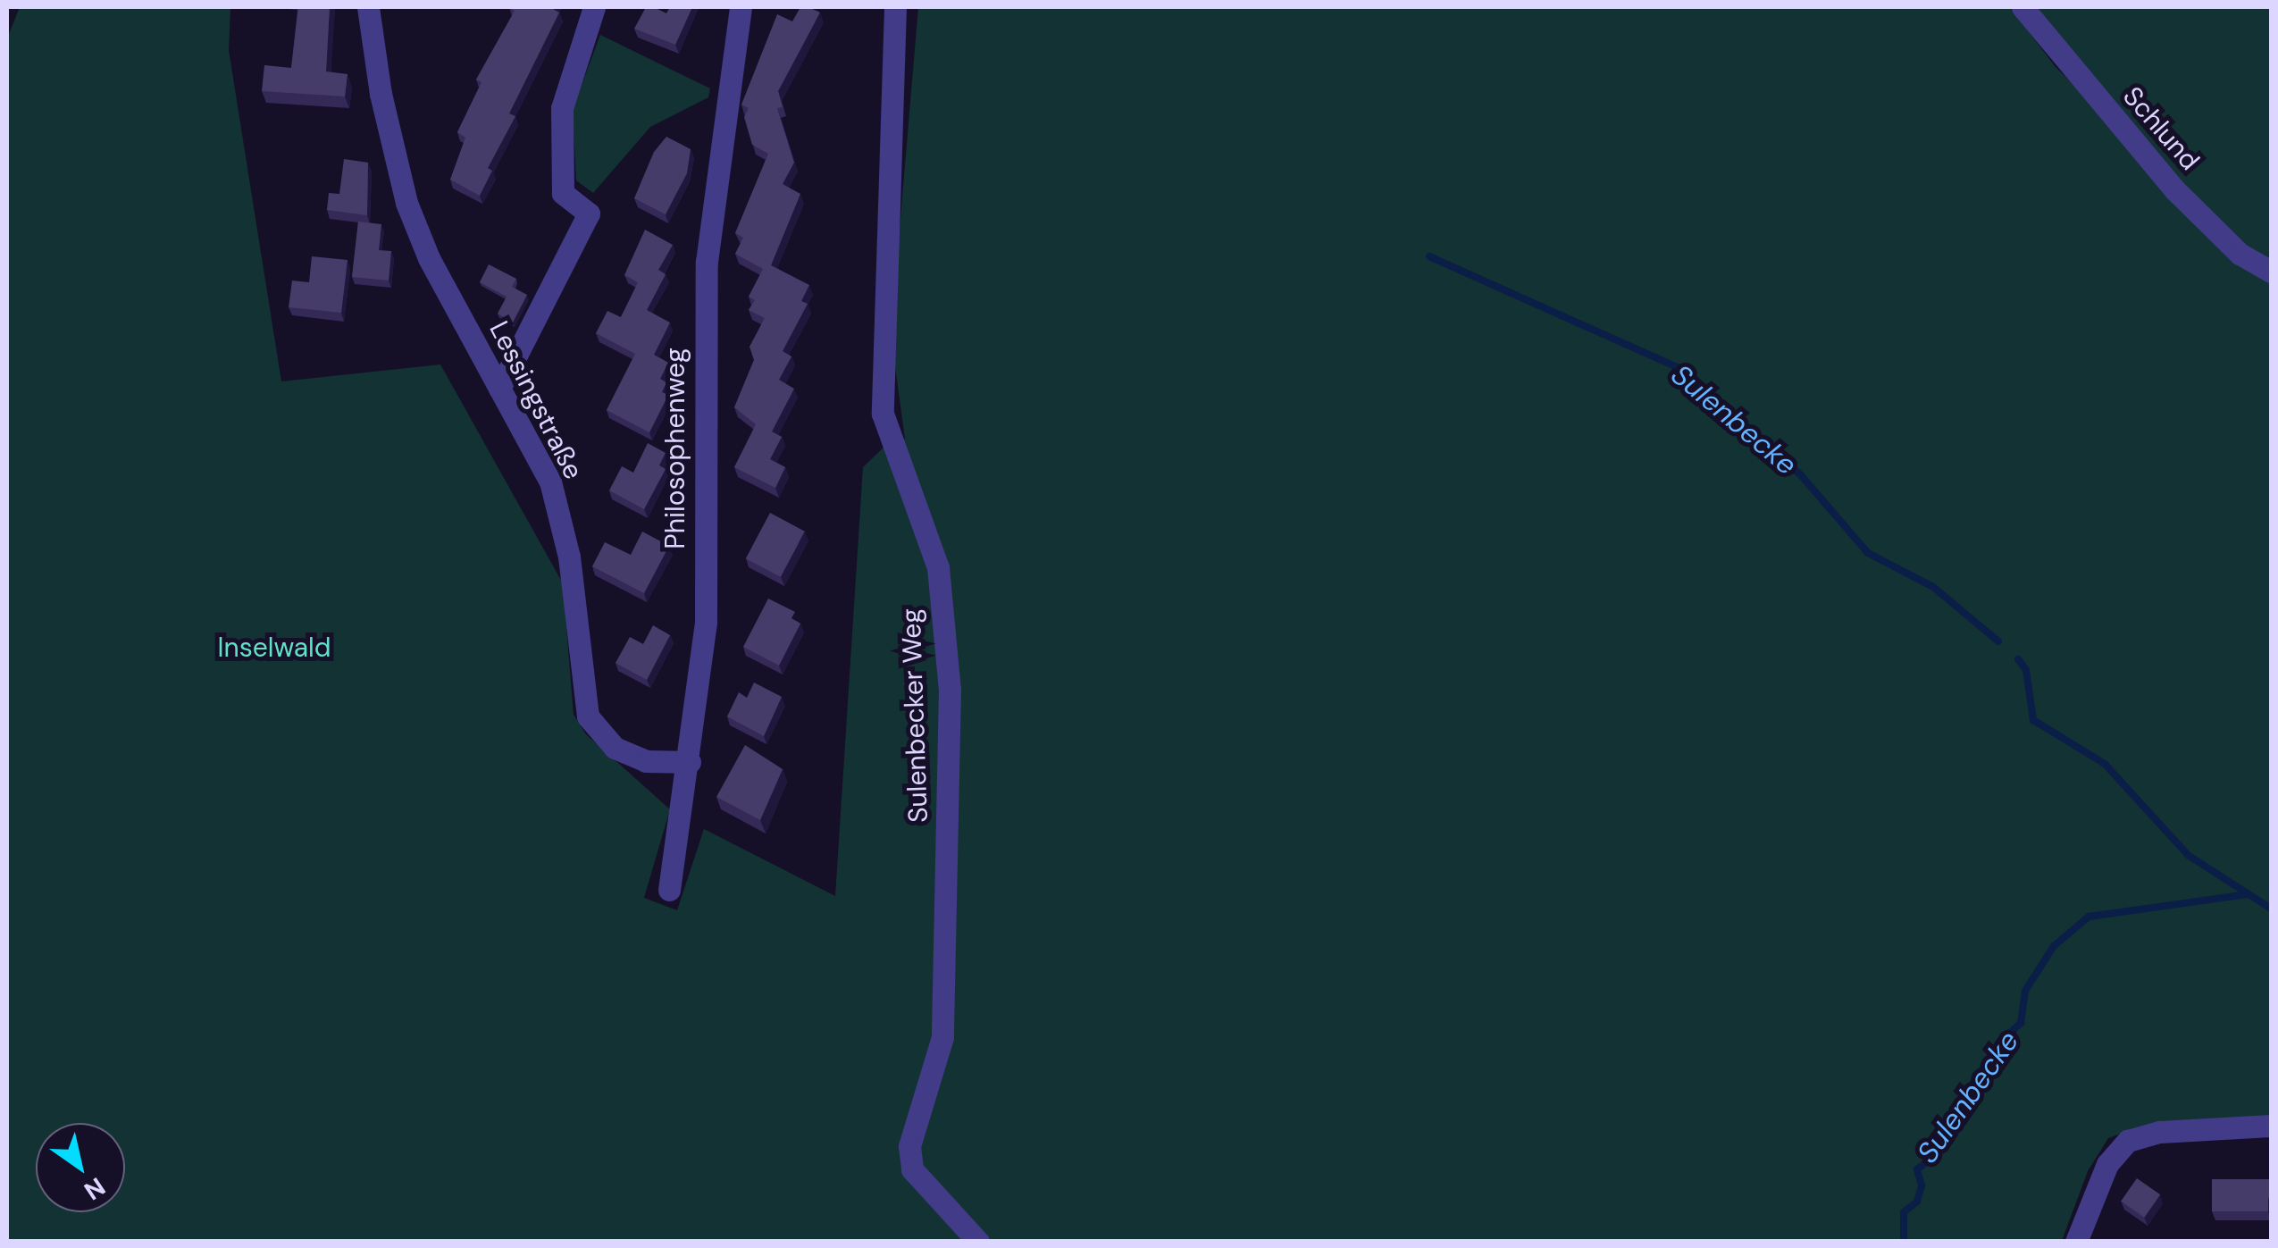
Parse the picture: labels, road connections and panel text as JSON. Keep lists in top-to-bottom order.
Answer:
{
  "streets": {
    "street": [
      "Schlund",
      "Lessingstraße",
      "Philosophenweg",
      "Sulenbecker Weg"
    ]
  },
  "crossings": [
    ["Lessingstraße", "Philosophenweg"]
  ],
  "water": ["Sulenbecke"],
  "parks": ["Inselwald"],
  "north": "bottom right"
}
